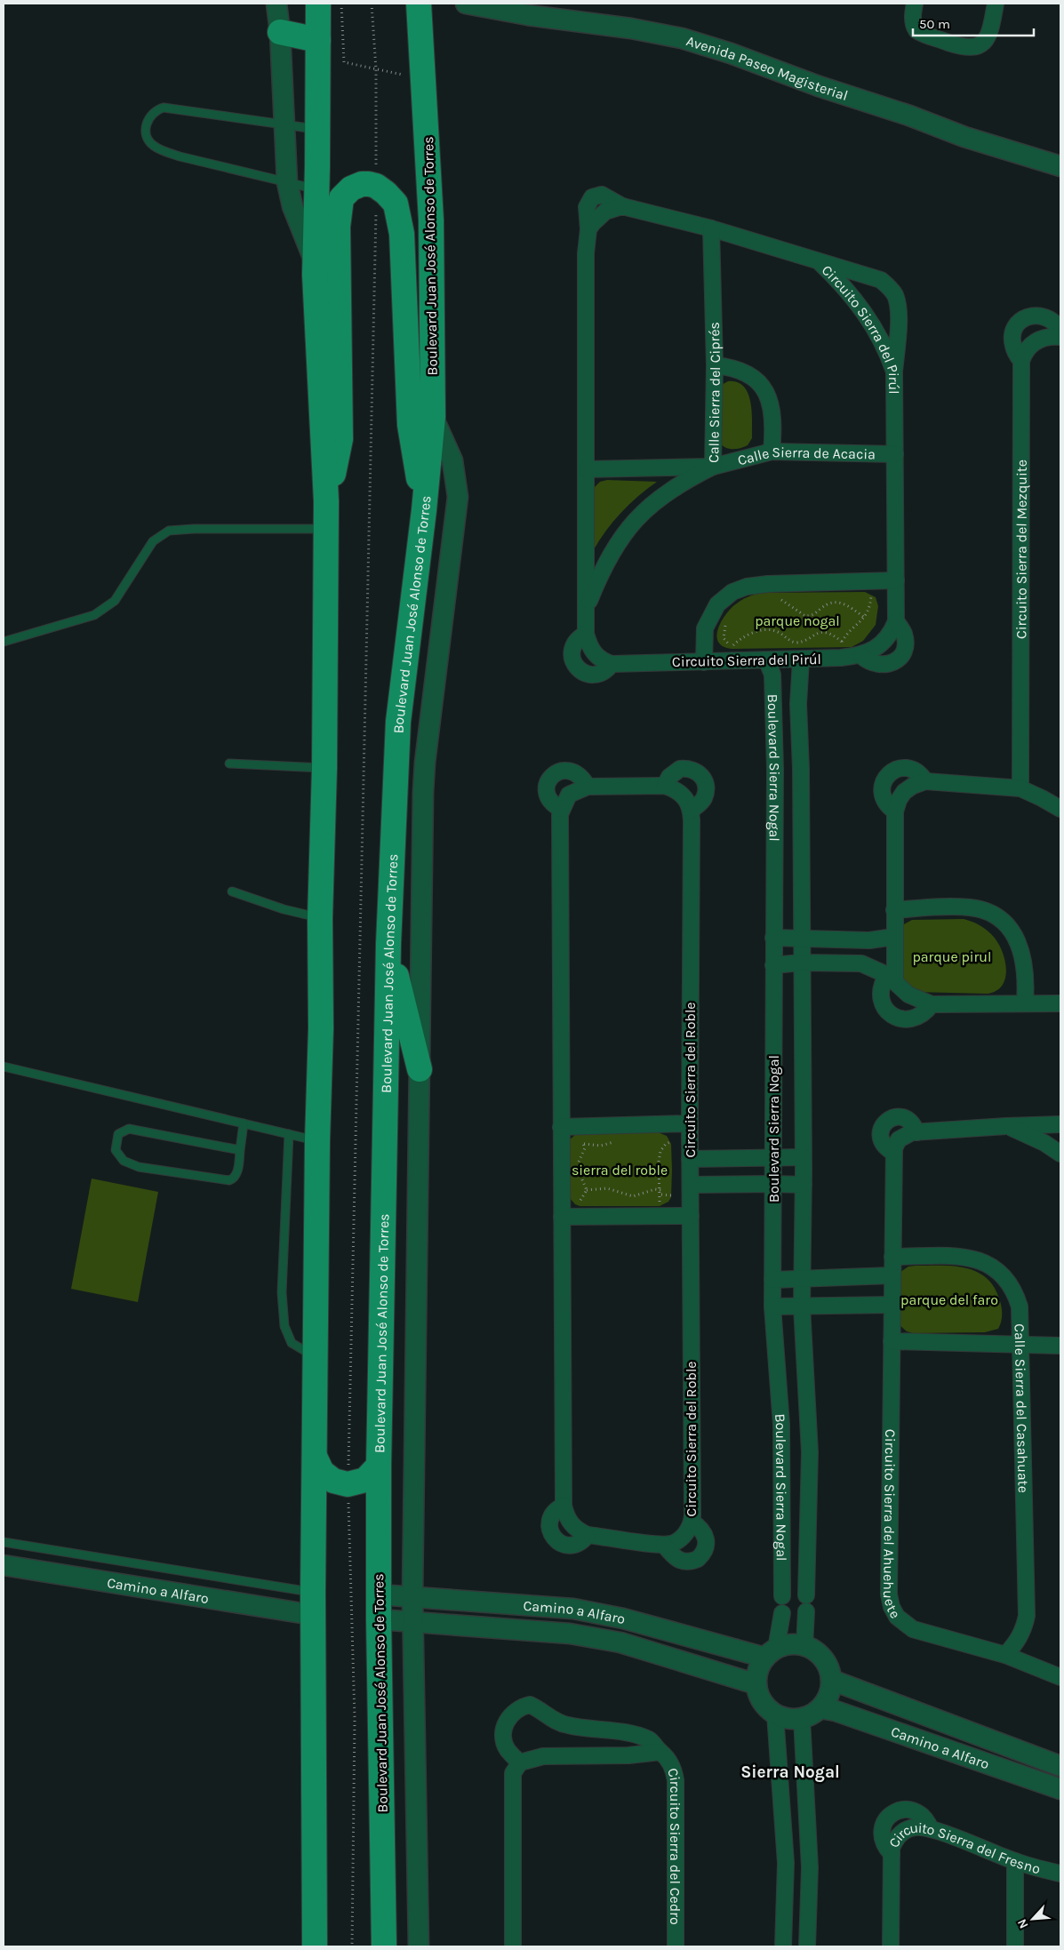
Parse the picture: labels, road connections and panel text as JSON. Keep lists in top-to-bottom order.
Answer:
{
  "streets": {
    "main road": ["Boulevard Juan José Alonso de Torres"],
    "street": [
      "Avenida Paseo Magisterial",
      "Circuito Sierra del Pirúl",
      "Calle Sierra del Ciprés",
      "Calle Sierra de Acacia",
      "Circuito Sierra del Mezquite",
      "Boulevard Sierra Nogal",
      "Circuito Sierra del Roble",
      "Calle Sierra del Casahuate",
      "Circuito Sierra del Ahuehuete",
      "Camino a Alfaro",
      "Circuito Sierra del Cedro",
      "Circuito Sierra del Fresno"
    ]
  },
  "crossings": [
    ["Boulevard Juan José Alonso de Torres", "Camino a Alfaro"],
    ["Circuito Sierra del Pirúl", "Calle Sierra del Ciprés"],
    ["Circuito Sierra del Pirúl", "Calle Sierra de Acacia"],
    ["Circuito Sierra del Pirúl", "Boulevard Sierra Nogal"],
    ["Calle Sierra del Ciprés", "Calle Sierra de Acacia"],
    ["Boulevard Sierra Nogal", "Camino a Alfaro"],
    ["Calle Sierra del Casahuate", "Circuito Sierra del Ahuehuete"]
  ],
  "districts": ["Sierra Nogal"],
  "parks": [
    "parque nogal",
    "parque pirul",
    "sierra del roble",
    "parque del faro"
  ],
  "scale_bar": "50 m",
  "north": "bottom left"
}
